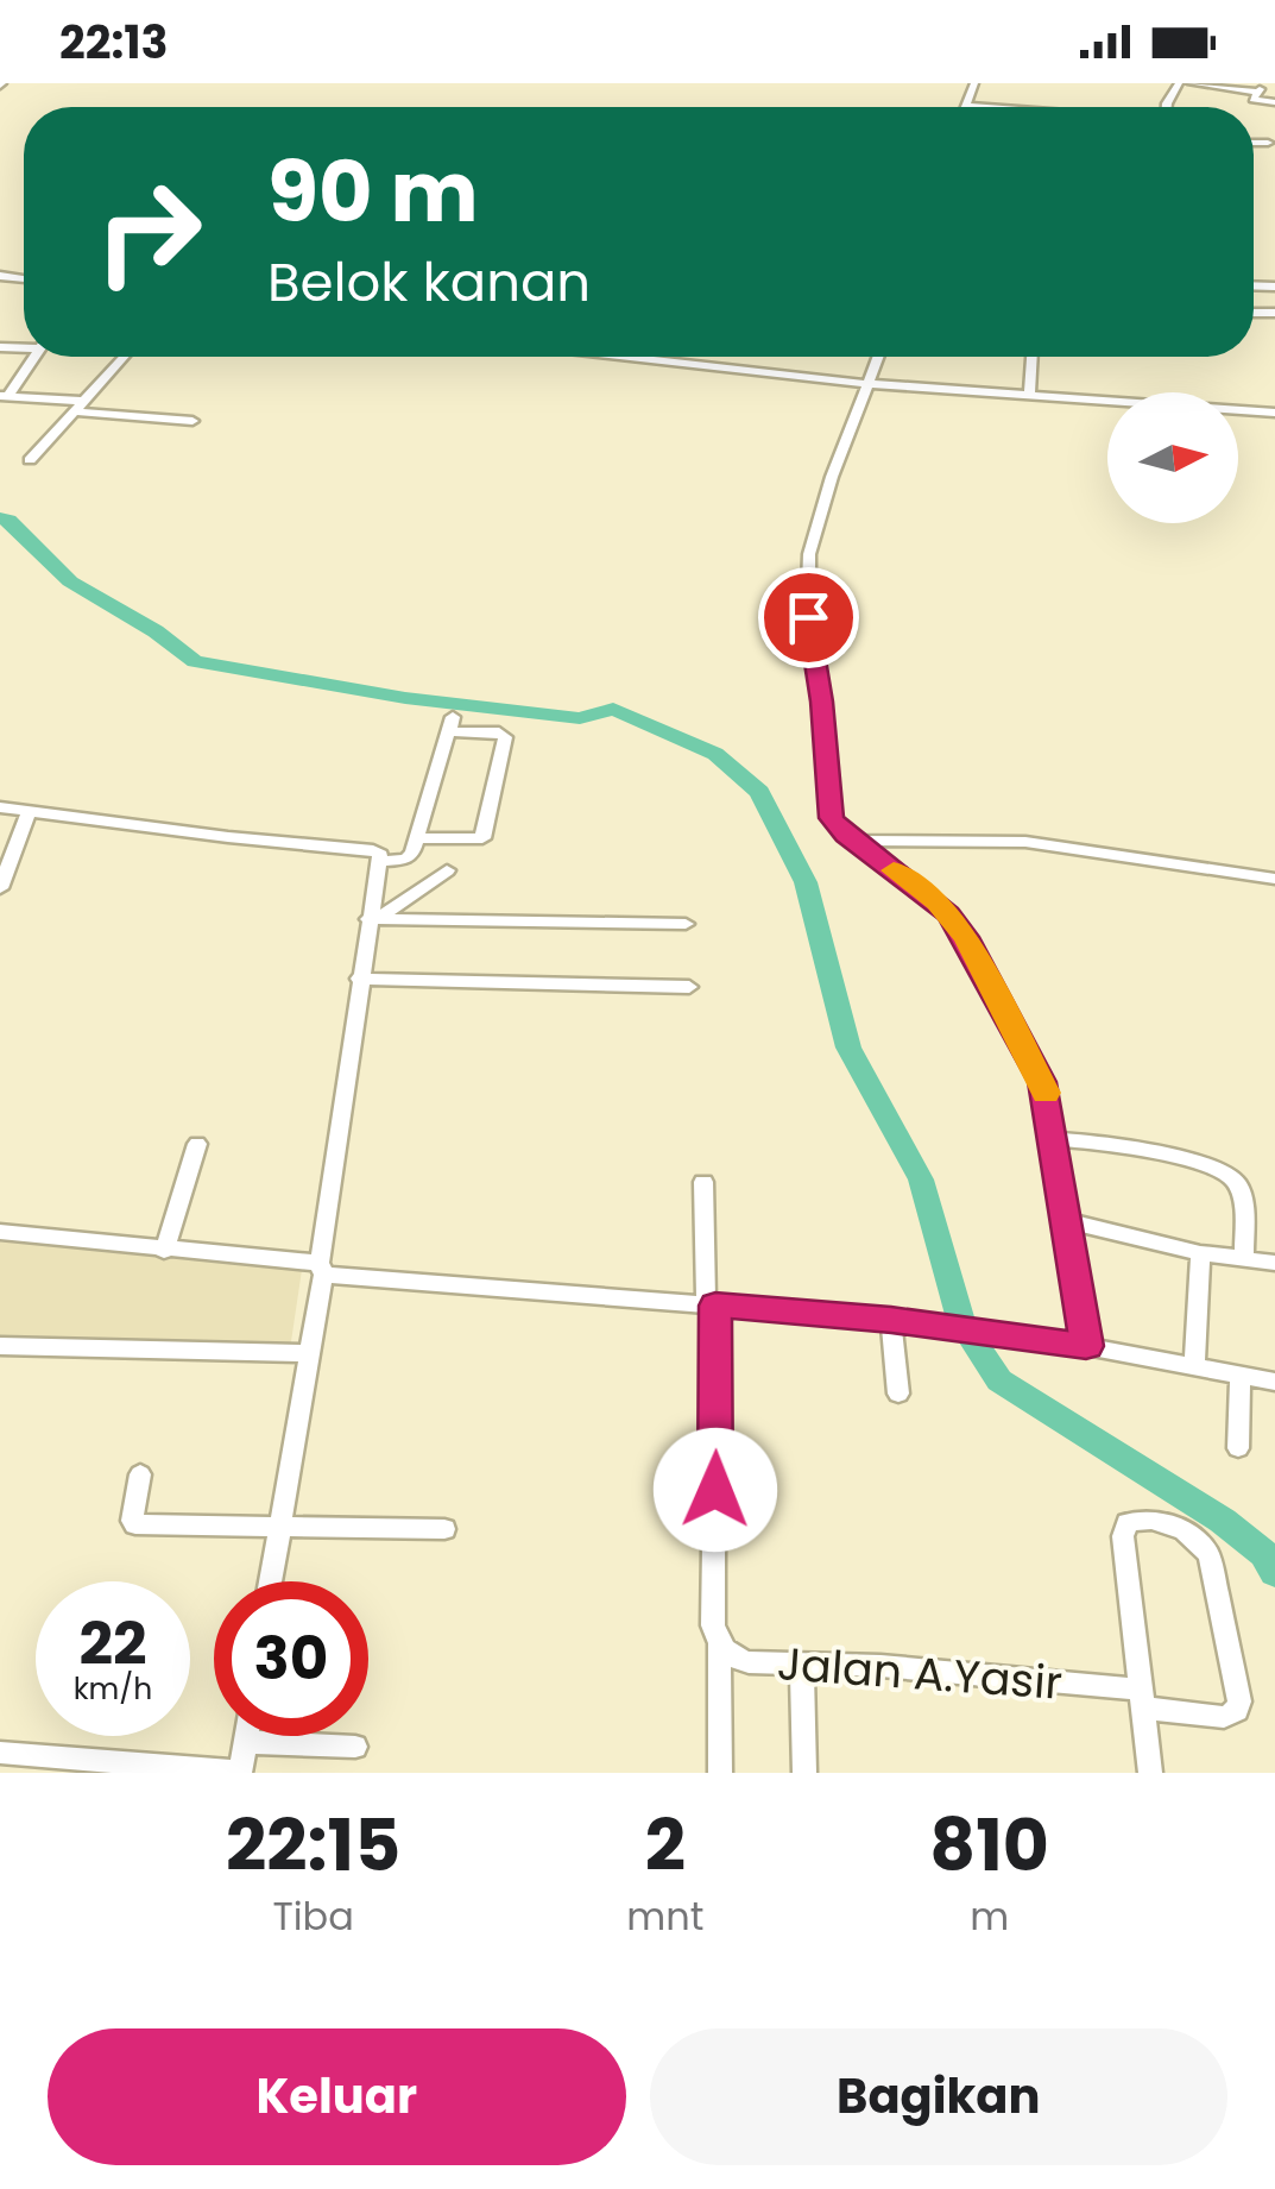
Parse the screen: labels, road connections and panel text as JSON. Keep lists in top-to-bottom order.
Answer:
{
  "streets": {
    "street": ["Jalan A.Yasir"]
  },
  "north": "right",
  "page": {
    "status": "22:13",
    "turn": ["90 m", "Belok kanan"],
    "speed": "22 km/h",
    "limit": "30",
    "eta": [
      "22:15",
      "Tiba",
      "2",
      "mnt",
      "810",
      "m"
    ],
    "buttons": ["Keluar", "Bagikan"]
  }
}
